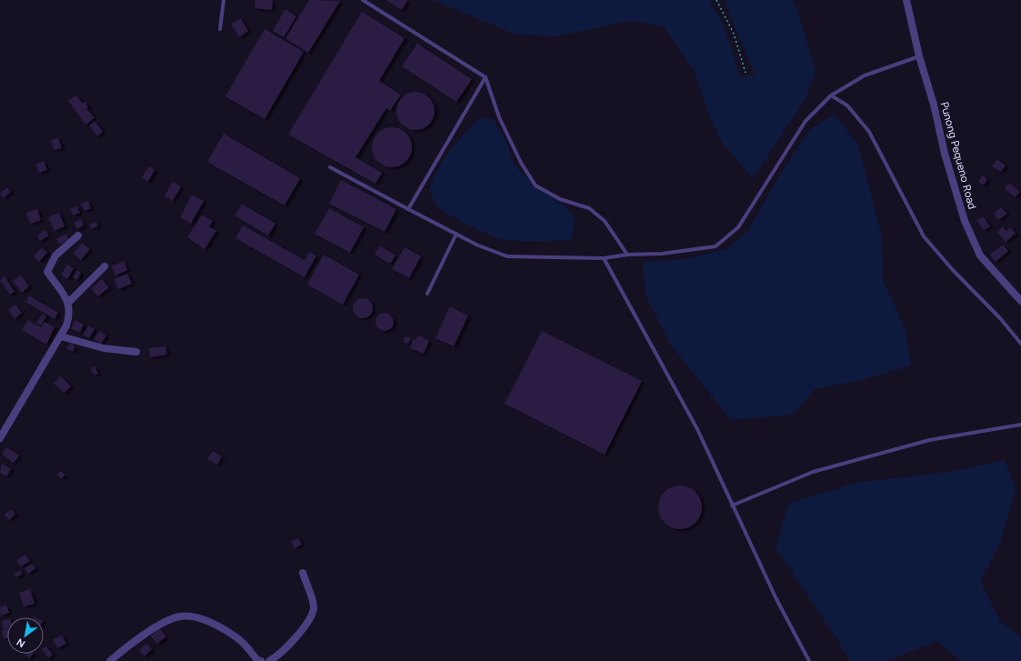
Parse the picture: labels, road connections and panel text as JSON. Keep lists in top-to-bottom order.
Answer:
{
  "streets": {
    "street": ["Punong Pequeno Road"]
  },
  "north": "bottom left"
}
